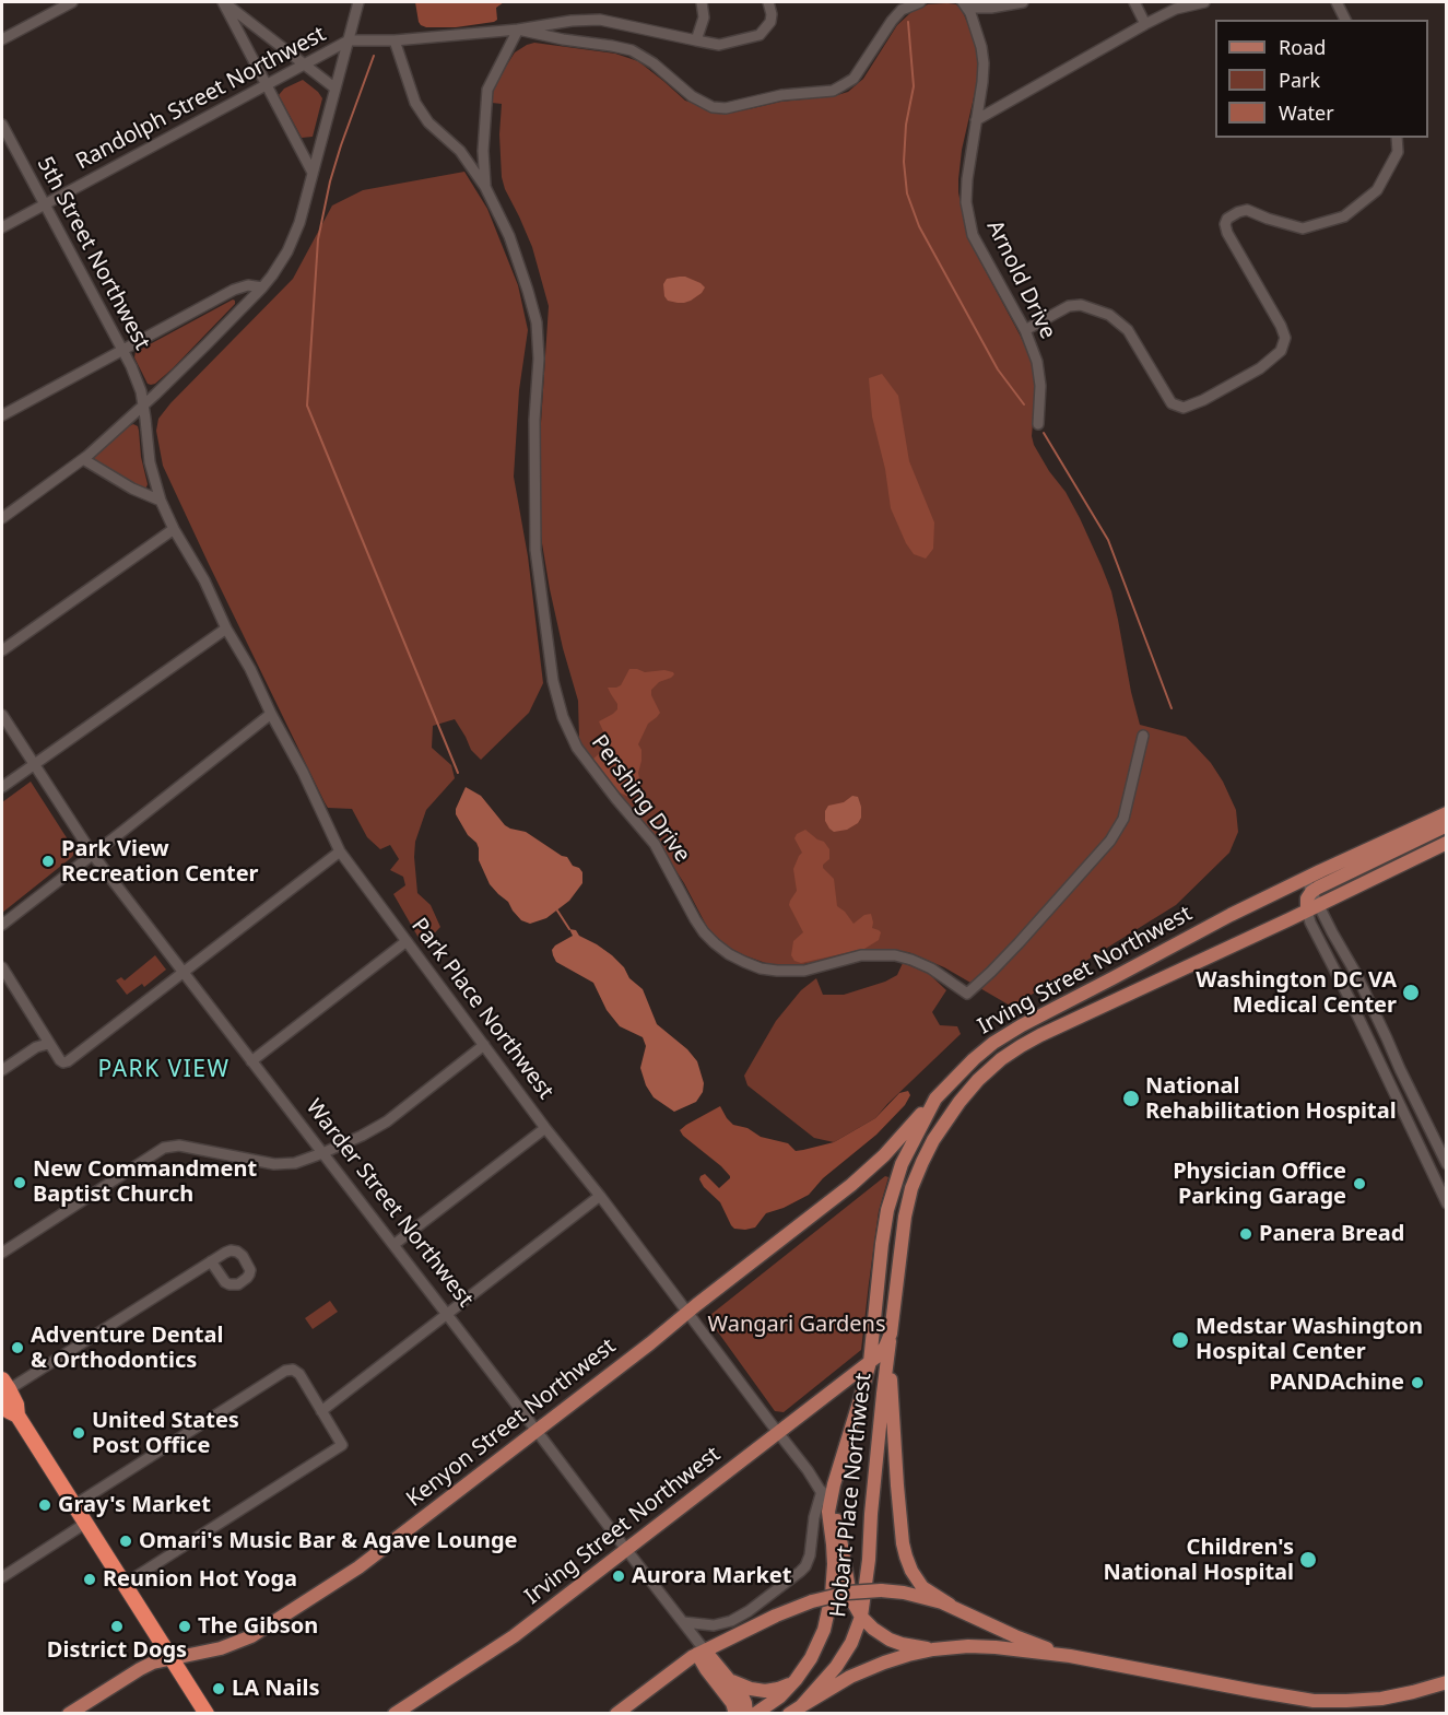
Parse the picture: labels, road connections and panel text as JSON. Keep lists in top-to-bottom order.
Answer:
{
  "streets": {
    "main road": [
      "Irving Street Northwest",
      "Warder Street Northwest",
      "Kenyon Street Northwest",
      "Hobart Place Northwest"
    ],
    "street": [
      "Randolph Street Northwest",
      "5th Street Northwest",
      "Arnold Drive",
      "Pershing Drive",
      "Park Place Northwest"
    ]
  },
  "crossings": [
    ["Randolph Street Northwest", "5th Street Northwest"],
    ["5th Street Northwest", "Park Place Northwest"],
    ["Irving Street Northwest", "Park Place Northwest"],
    ["Irving Street Northwest", "Warder Street Northwest"],
    ["Irving Street Northwest", "Kenyon Street Northwest"],
    ["Irving Street Northwest", "Hobart Place Northwest"],
    ["Park Place Northwest", "Kenyon Street Northwest"],
    ["Park Place Northwest", "Hobart Place Northwest"],
    ["Warder Street Northwest", "Kenyon Street Northwest"]
  ],
  "districts": ["PARK VIEW"],
  "parks": ["Wangari Gardens"],
  "places": [
    "Park View Recreation Center",
    "Washington DC VA Medical Center",
    "National Rehabilitation Hospital",
    "New Commandment Baptist Church",
    "Physician Office Parking Garage",
    "Panera Bread",
    "Medstar Washington Hospital Center",
    "Adventure Dental & Orthodontics",
    "PANDAchine",
    "United States Post Office",
    "Gray's Market",
    "Omari's Music Bar & Agave Lounge",
    "Children's National Hospital",
    "Aurora Market",
    "Reunion Hot Yoga",
    "District Dogs",
    "The Gibson",
    "LA Nails"
  ],
  "legend": ["Road", "Park", "Water"]
}
